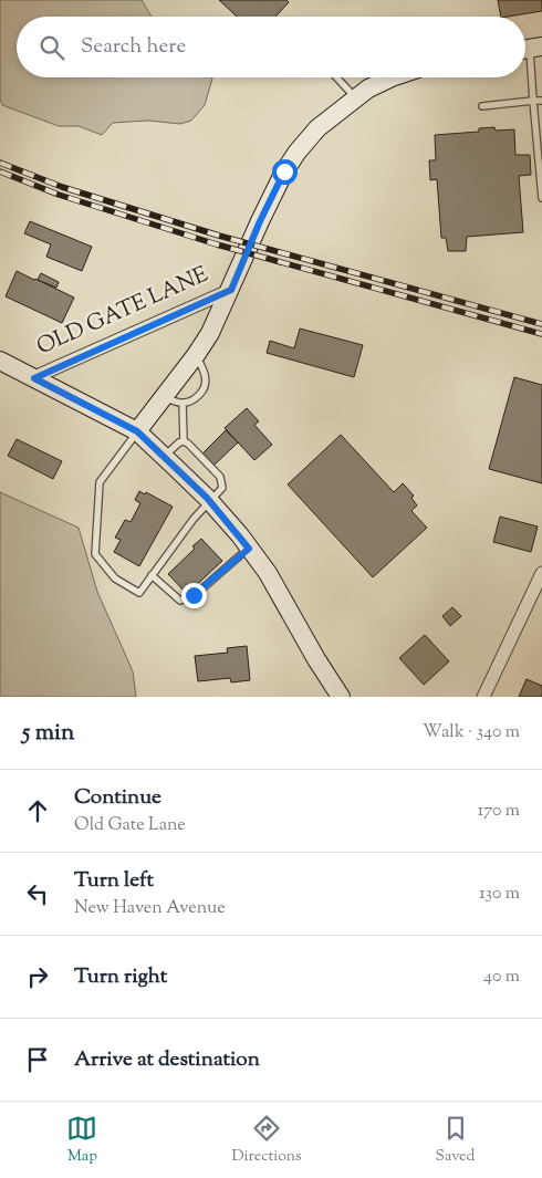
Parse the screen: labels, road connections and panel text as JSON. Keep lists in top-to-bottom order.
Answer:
{
  "streets": {
    "main road": ["OLD GATE LANE"]
  },
  "page": {
    "search": "Search here",
    "heading": ["5 min", "Walk · 340 m"],
    "list": [
      ["Continue", "Old Gate Lane", "170 m"],
      ["Turn left", "New Haven Avenue", "130 m"],
      ["Turn right", "40 m"],
      "Arrive at destination"
    ],
    "nav": ["Map", "Directions", "Saved"]
  }
}
